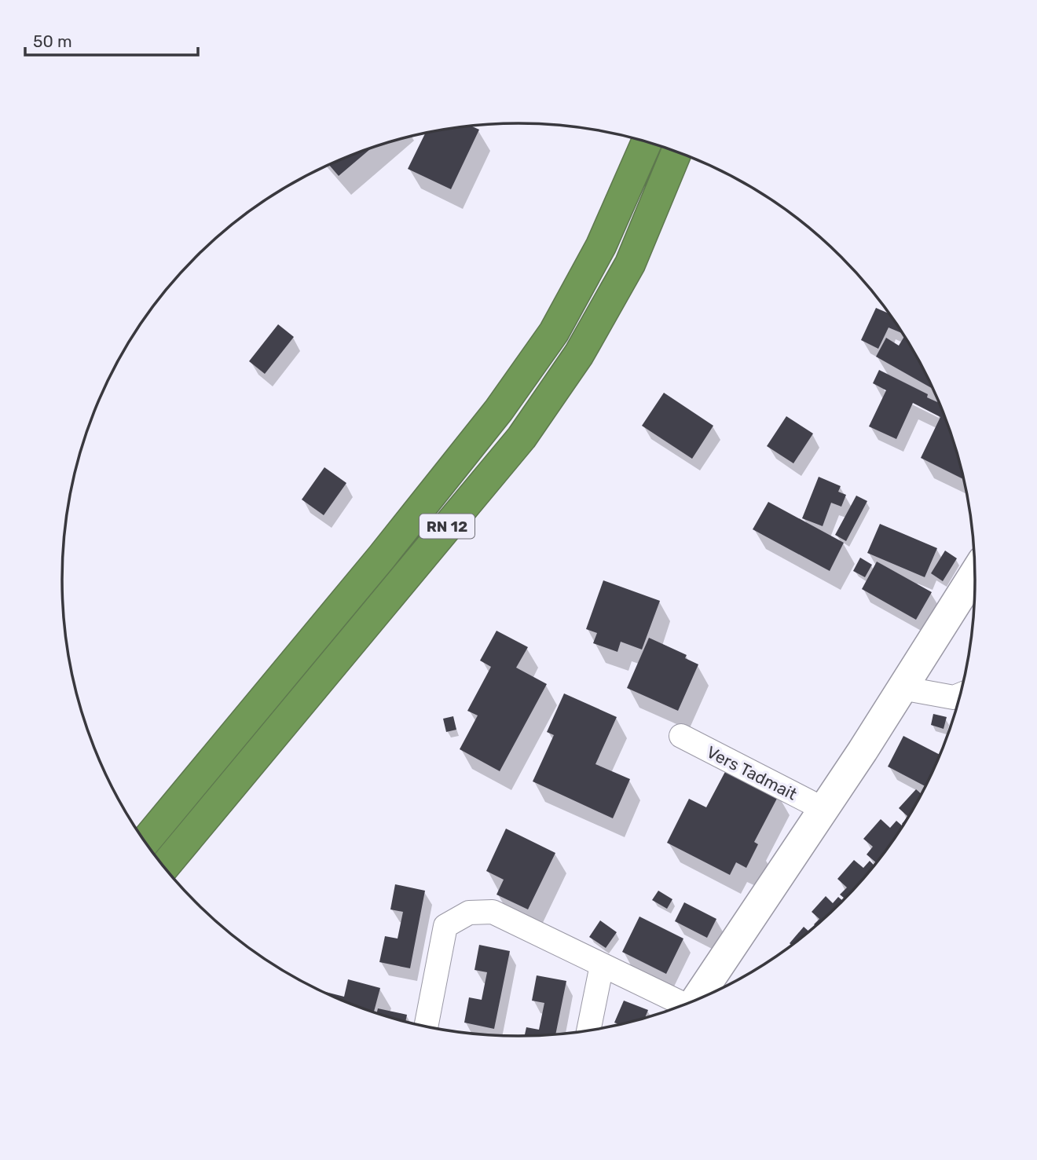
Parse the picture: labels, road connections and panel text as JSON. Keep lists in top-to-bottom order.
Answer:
{
  "streets": {
    "highway": ["RN 12"],
    "street": ["Vers Tadmait"]
  },
  "scale_bar": "50 m"
}
